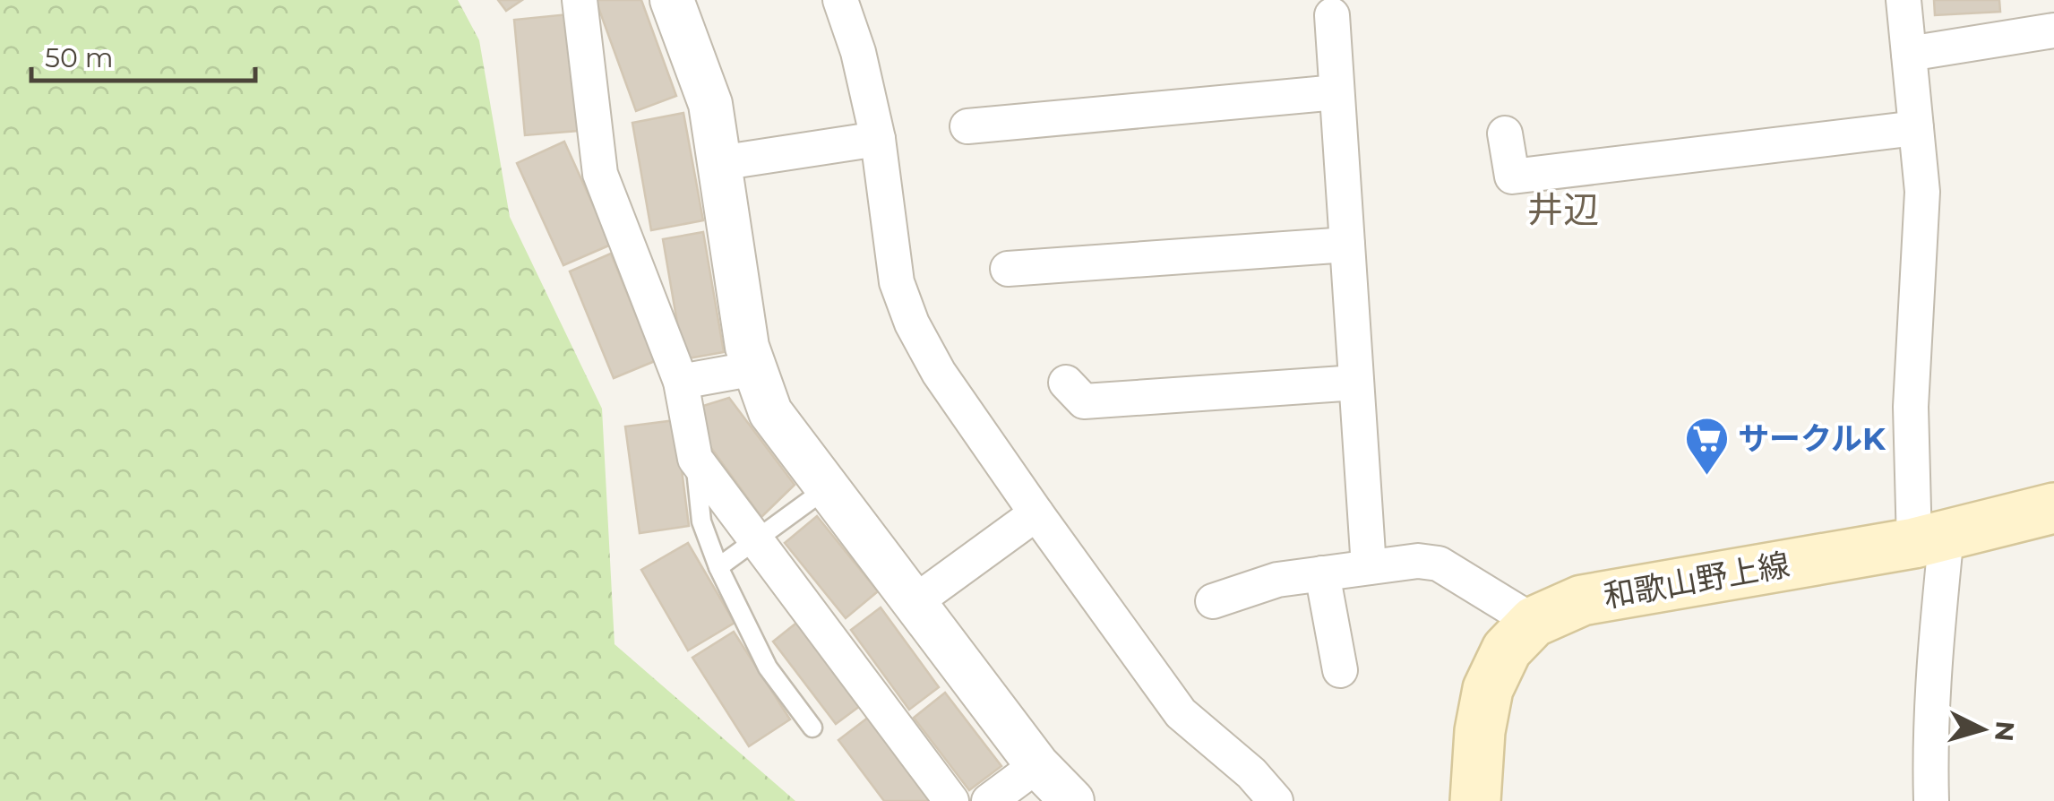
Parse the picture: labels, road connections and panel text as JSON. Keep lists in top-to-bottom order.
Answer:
{
  "streets": {
    "main road": ["和歌山野上線"]
  },
  "districts": ["井辺"],
  "places": {
    "supermarket": ["サークルK"]
  },
  "scale_bar": "50 m",
  "north": "right"
}
